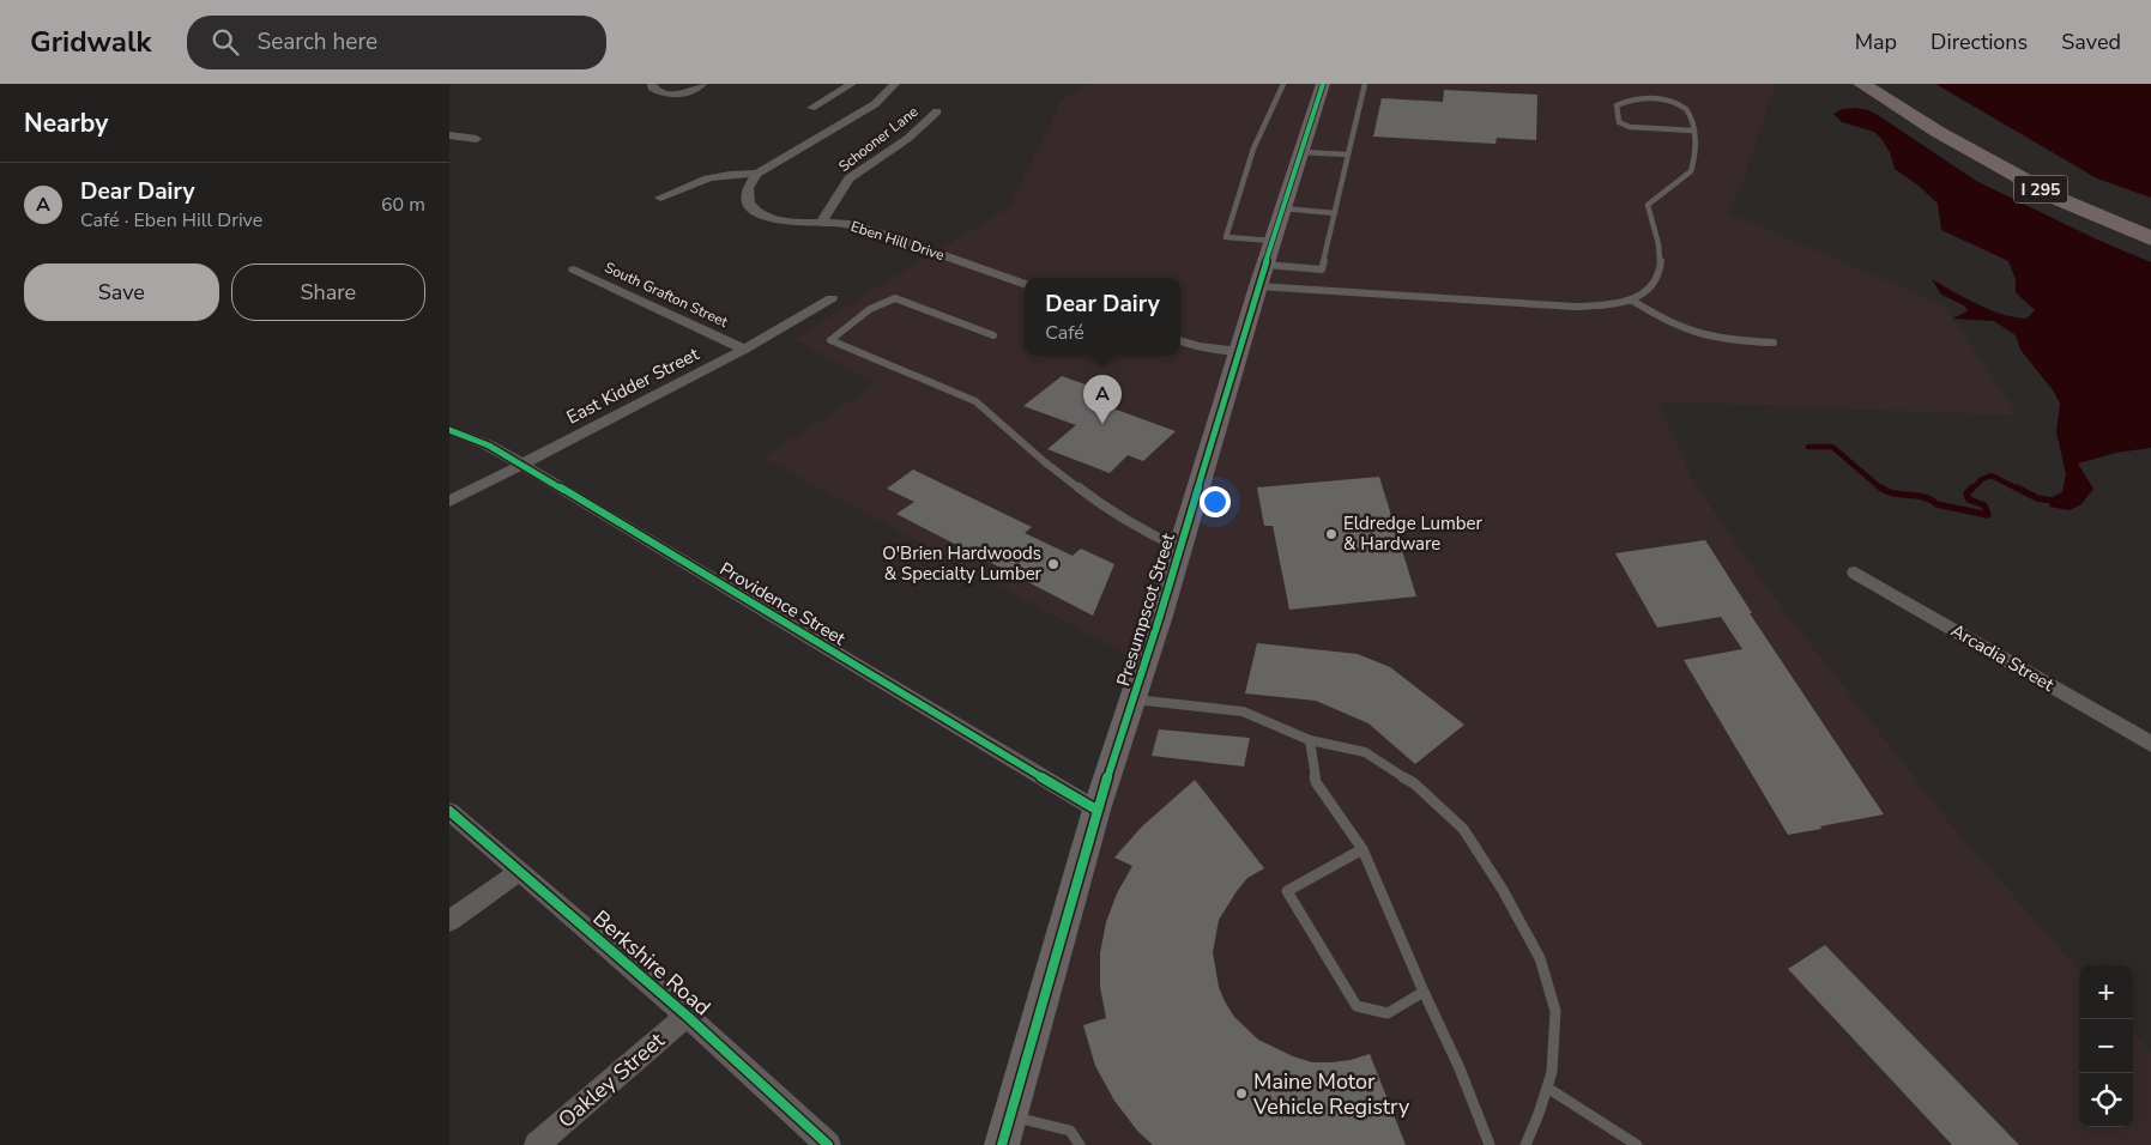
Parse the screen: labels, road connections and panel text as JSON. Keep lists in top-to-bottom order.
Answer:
{
  "streets": {
    "highway": ["I 295"],
    "street": [
      "Schooner Lane",
      "Eben Hill Drive",
      "South Grafton Street",
      "East Kidder Street",
      "Providence Street",
      "Presumpscot Street",
      "Arcadia Street",
      "Berkshire Road",
      "Oakley Street"
    ]
  },
  "crossings": [
    ["Schooner Lane", "Eben Hill Drive"],
    ["South Grafton Street", "East Kidder Street"],
    ["East Kidder Street", "Providence Street"],
    ["Providence Street", "Presumpscot Street"],
    ["Berkshire Road", "Oakley Street"]
  ],
  "places": ["Eldredge Lumber & Hardware", "O'Brien Hardwoods & Specialty Lumber", "Maine Motor Vehicle Registry"],
  "page": {
    "header": "Gridwalk",
    "search": "Search here",
    "nav": ["Map", "Directions", "Saved"],
    "heading": "Nearby",
    "list": [
      {
        "mark": "A",
        "name": "Dear Dairy",
        "note": "Café · Eben Hill Drive",
        "value": "60 m"
      }
    ],
    "buttons": ["Save", "Share"],
    "popup": ["Dear Dairy", "Café"],
    "pins": "A",
    "map_buttons": ["+", "−"]
  }
}
